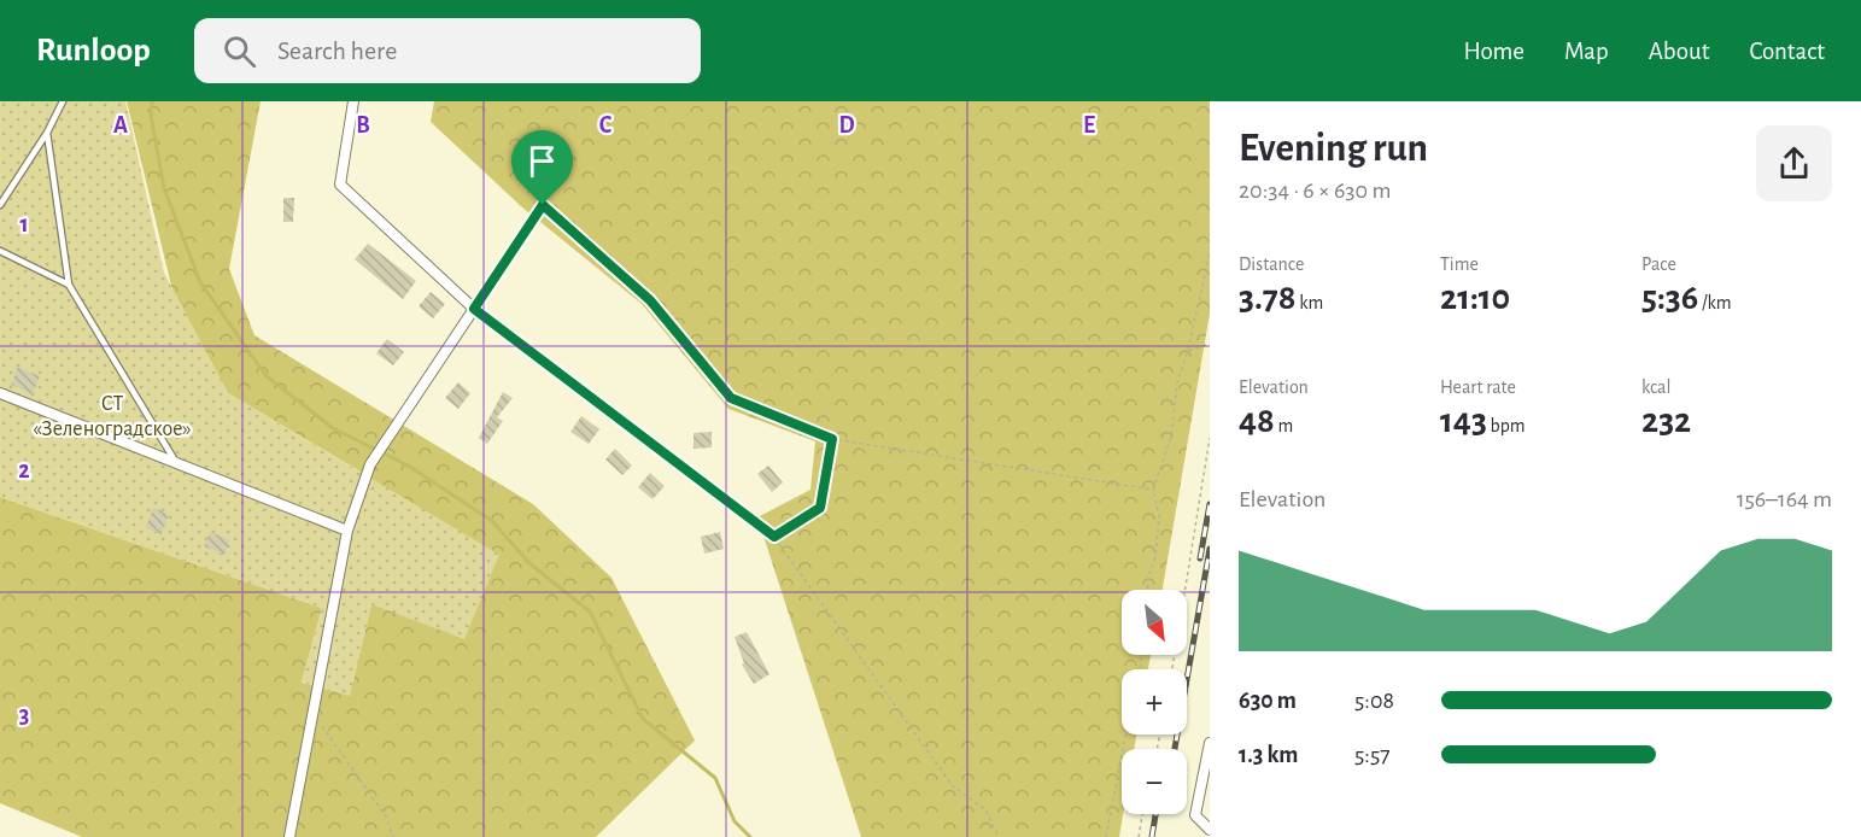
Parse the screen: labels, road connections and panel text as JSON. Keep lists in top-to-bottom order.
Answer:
{
  "parks": ["СТ «Зеленоградское»"],
  "north": "bottom right",
  "page": {
    "header": "Runloop",
    "search": "Search here",
    "nav": [
      "Home",
      "Map",
      "About",
      "Contact"
    ],
    "heading": ["Evening run", "20:34 · 6 × 630 m"],
    "stats": [
      ["Distance", "3.78 km"],
      ["Time", "21:10"],
      ["Pace", "5:36 /km"],
      ["Elevation", "48 m"],
      ["Heart rate", "143 bpm"],
      ["kcal", "232"]
    ],
    "chart": ["Elevation", "156–164 m"],
    "map_buttons": ["+", "−"],
    "list": [
      {
        "name": "630 m",
        "note": "5:08"
      },
      {
        "name": "1.3 km",
        "note": "5:57"
      }
    ]
  },
  "grid": {
    "columns": [
      "A",
      "B",
      "C",
      "D",
      "E"
    ],
    "rows": ["1", "2", "3"]
  }
}
